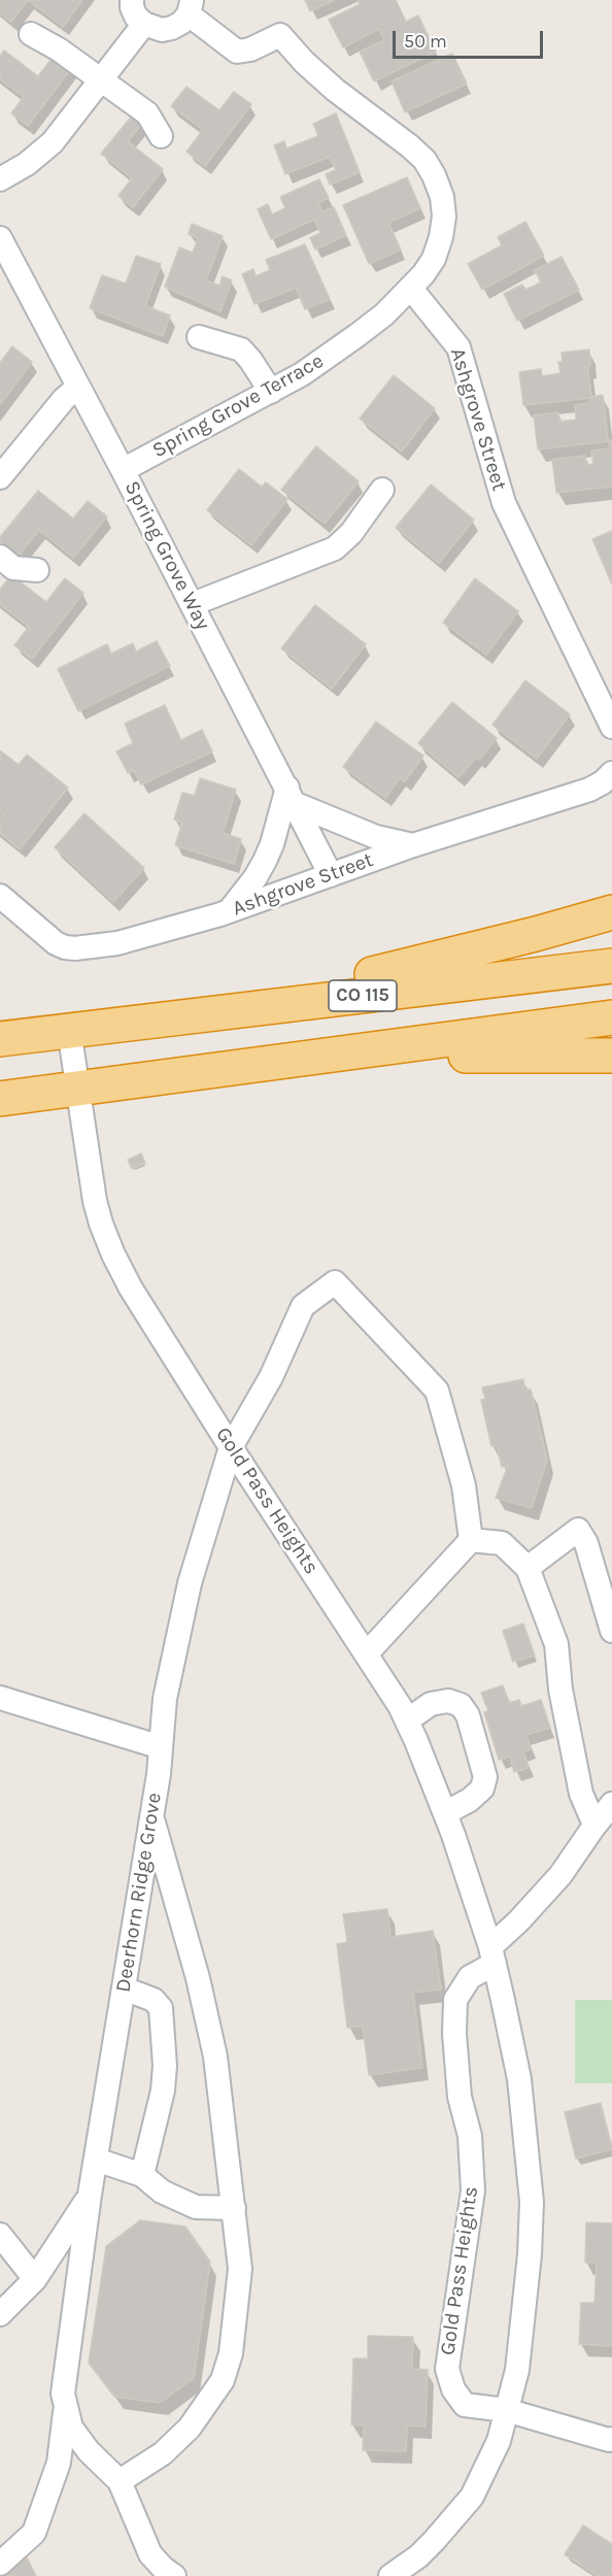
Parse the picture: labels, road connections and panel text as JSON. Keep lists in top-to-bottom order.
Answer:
{
  "streets": {
    "highway": ["CO 115"],
    "street": [
      "Spring Grove Terrace",
      "Ashgrove Street",
      "Spring Grove Way",
      "Gold Pass Heights",
      "Deerhorn Ridge Grove"
    ]
  },
  "crossings": [
    ["Spring Grove Terrace", "Ashgrove Street"],
    ["Spring Grove Terrace", "Spring Grove Way"],
    ["Ashgrove Street", "Spring Grove Way"],
    ["CO 115", "Gold Pass Heights"],
    ["Gold Pass Heights", "Deerhorn Ridge Grove"]
  ],
  "scale_bar": "50 m"
}
